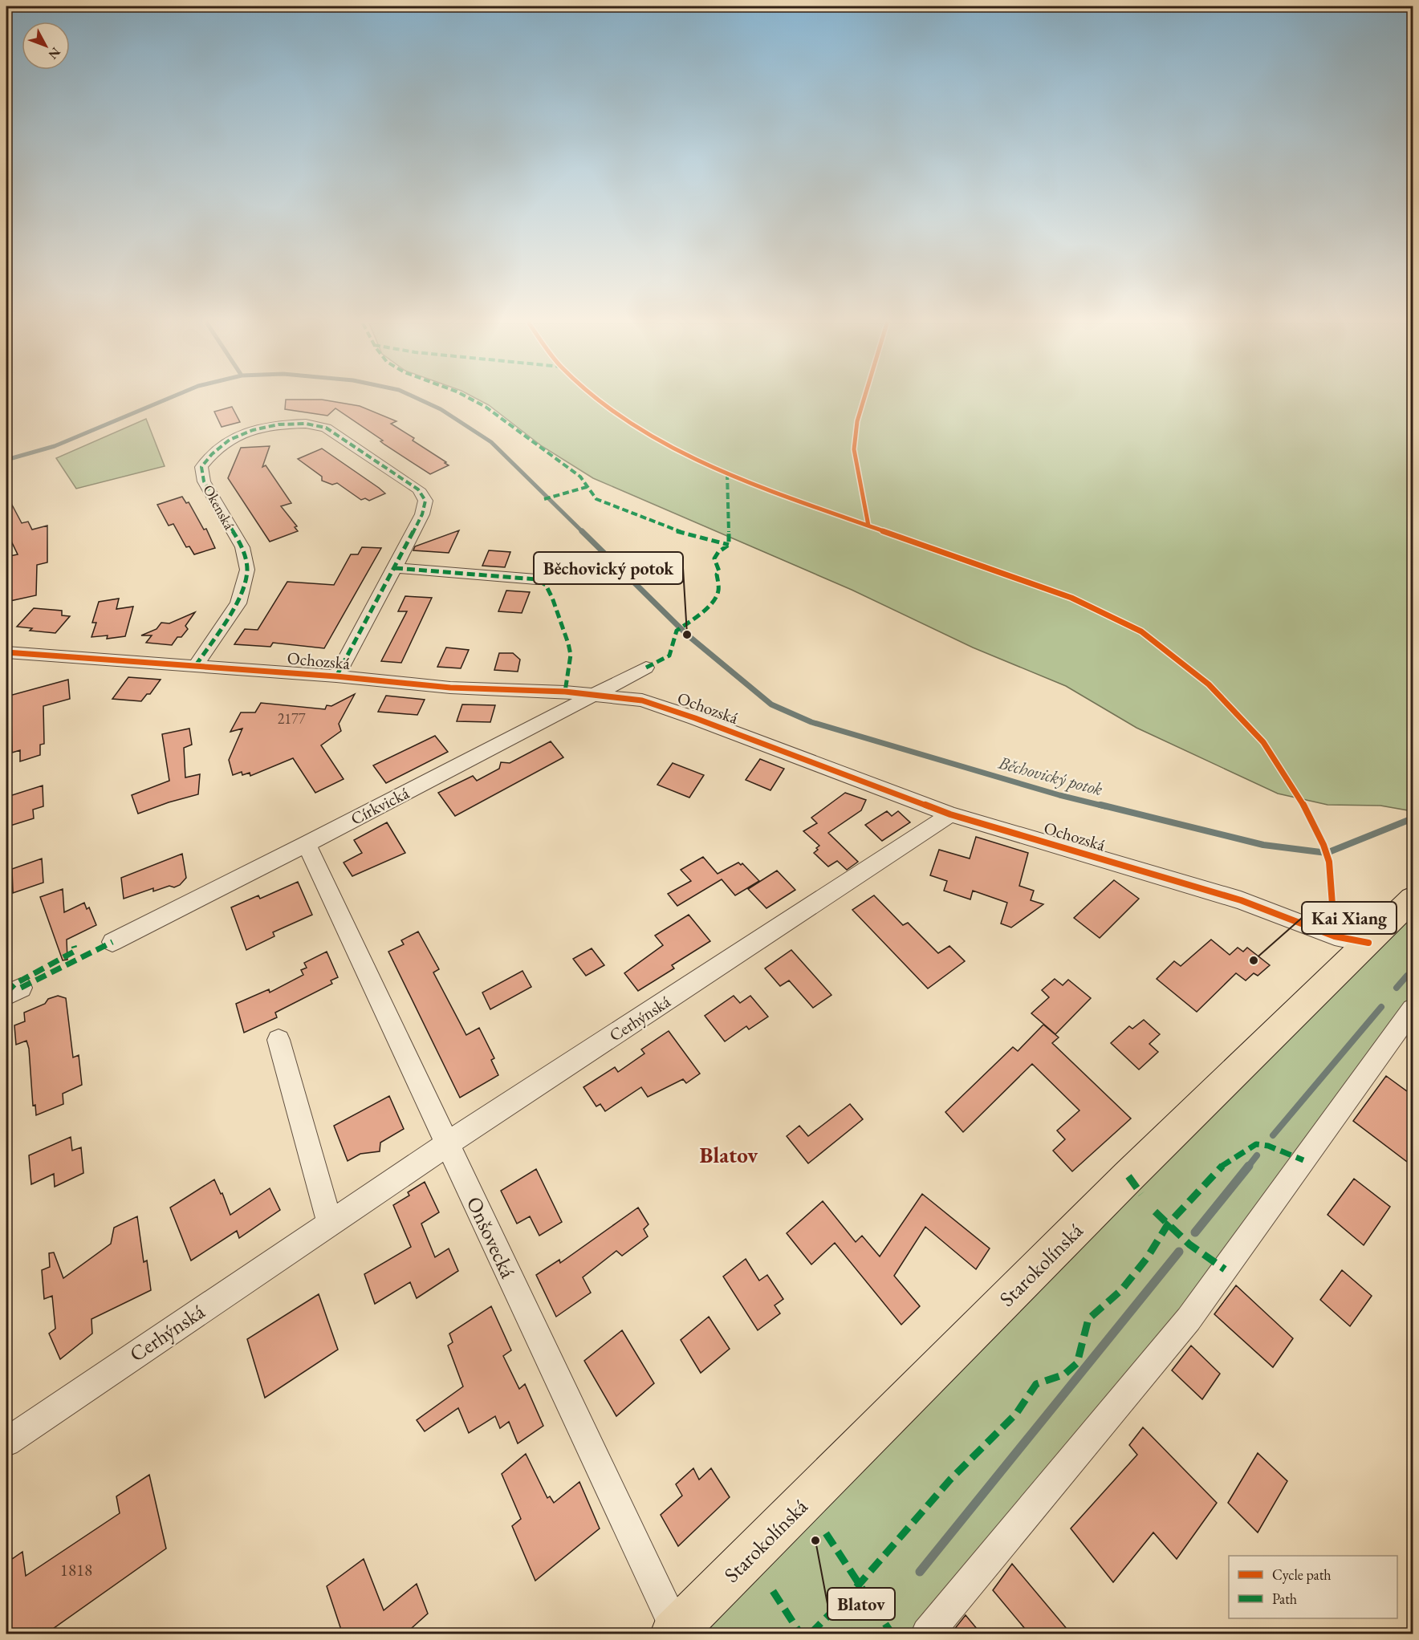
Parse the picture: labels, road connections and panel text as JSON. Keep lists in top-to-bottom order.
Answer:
{
  "streets": {
    "main road": ["Starokolínská"],
    "street": [
      "Okenská",
      "Ochozská",
      "Církvická",
      "Cerhýnská",
      "Onšovecká"
    ]
  },
  "crossings": [
    ["Okenská", "Ochozská"],
    ["Ochozská", "Církvická"],
    ["Ochozská", "Cerhýnská"],
    ["Ochozská", "Starokolínská"],
    ["Církvická", "Onšovecká"],
    ["Cerhýnská", "Onšovecká"],
    ["Onšovecká", "Starokolínská"]
  ],
  "districts": ["Blatov"],
  "water": ["Běchovický potok"],
  "places": ["Běchovický potok", "Kai Xiang", "Blatov"],
  "house_numbers": ["2177", "1818"],
  "legend": ["Cycle path", "Path"],
  "north": "bottom right"
}
